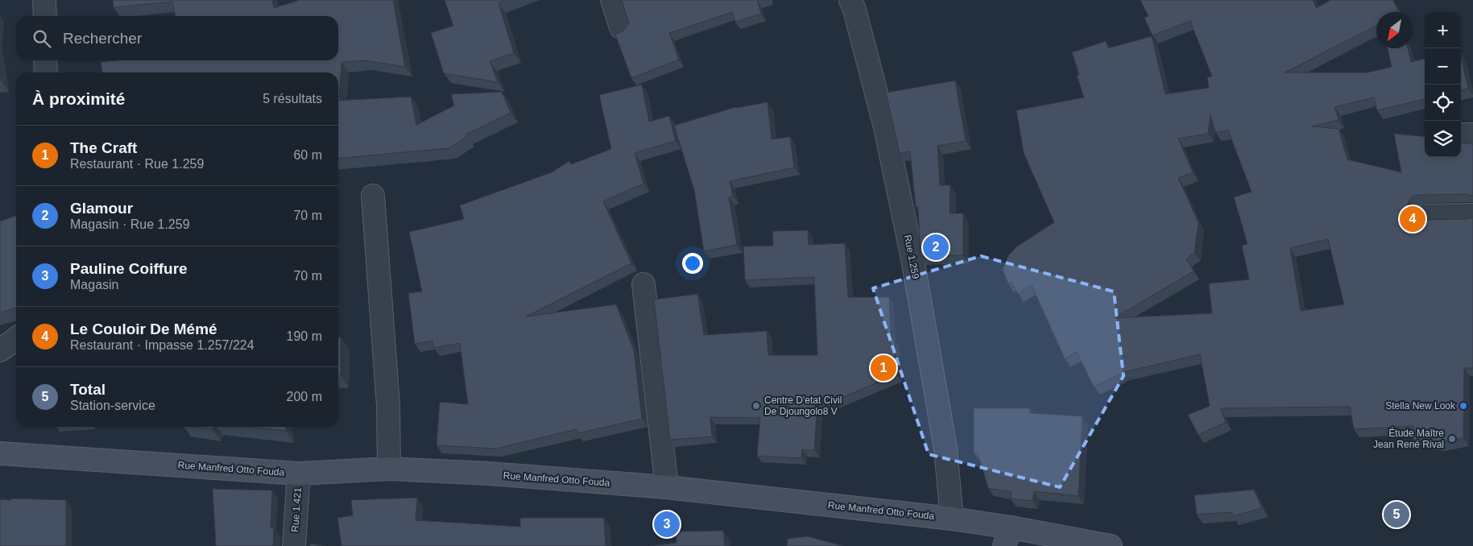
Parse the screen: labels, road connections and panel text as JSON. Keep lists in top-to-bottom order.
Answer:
{
  "streets": {
    "street": ["Rue 1.259", "Rue Manfred Otto Fouda", "Rue 1.421"]
  },
  "crossings": [
    ["Rue 1.259", "Rue Manfred Otto Fouda"],
    ["Rue Manfred Otto Fouda", "Rue 1.421"]
  ],
  "places": ["Centre D'etat Civil De Djoungolo8 V", "Stella New Look", "Étude Maître Jean René Rival"],
  "north": "bottom left",
  "page": {
    "map_buttons": ["+", "−"],
    "search": "Rechercher",
    "heading": ["À proximité", "5 résultats"],
    "list": [
      {
        "mark": "1",
        "name": "The Craft",
        "note": "Restaurant · Rue 1.259",
        "value": "60 m"
      },
      {
        "mark": "2",
        "name": "Glamour",
        "note": "Magasin · Rue 1.259",
        "value": "70 m"
      },
      {
        "mark": "3",
        "name": "Pauline Coiffure",
        "note": "Magasin",
        "value": "70 m"
      },
      {
        "mark": "4",
        "name": "Le Couloir De Mémé",
        "note": "Restaurant · Impasse 1.257/224",
        "value": "190 m"
      },
      {
        "mark": "5",
        "name": "Total",
        "note": "Station-service",
        "value": "200 m"
      }
    ],
    "pins": [
      "4",
      "2",
      "1",
      "5",
      "3"
    ]
  }
}
